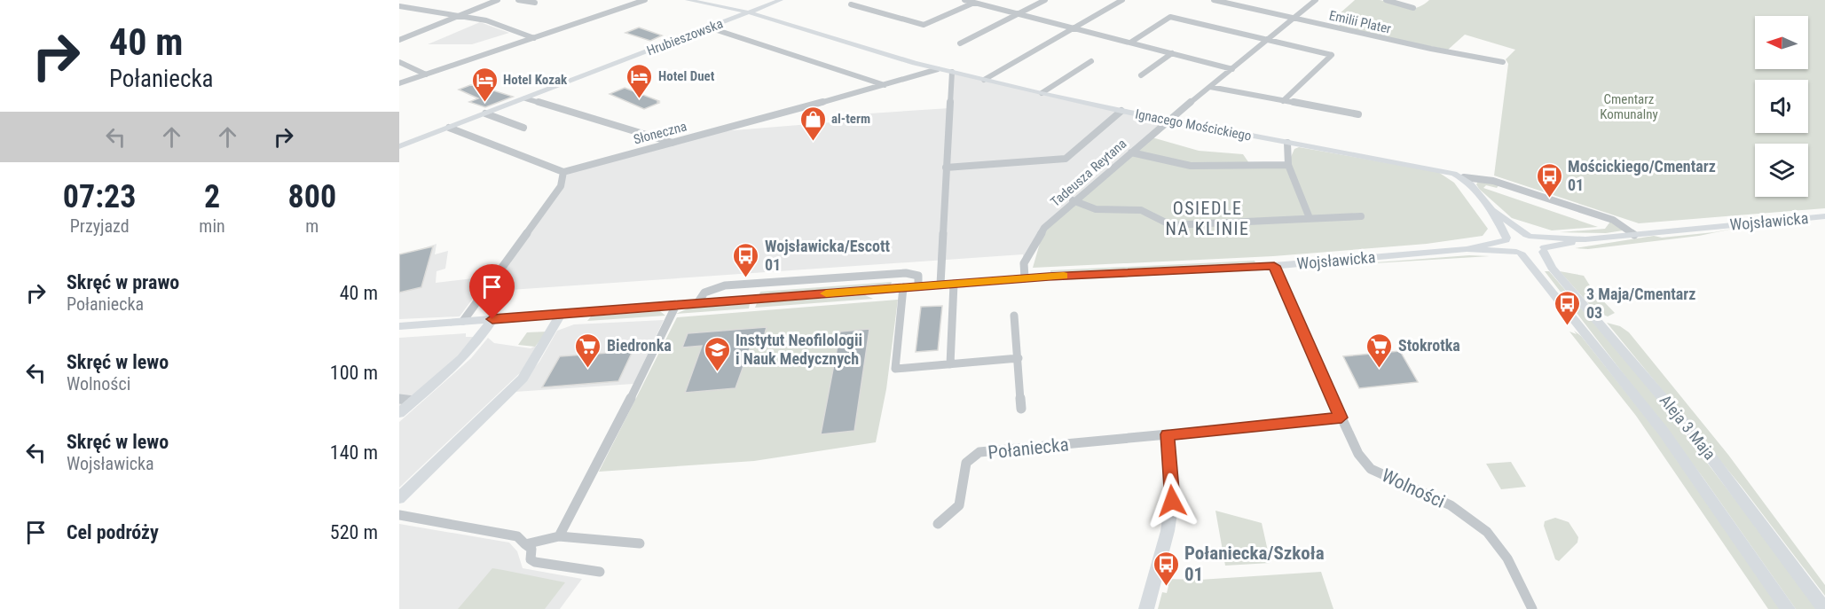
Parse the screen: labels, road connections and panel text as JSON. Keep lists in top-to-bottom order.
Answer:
{
  "streets": {
    "street": [
      "Emilii Plater",
      "Hrubieszowska",
      "Ignacego Mościckiego",
      "Słoneczna",
      "Tadeusza Reytana",
      "Wojsławicka",
      "Aleja 3 Maja",
      "Połaniecka",
      "Wolności"
    ]
  },
  "crossings": [
    ["Emilii Plater", "Tadeusza Reytana"],
    ["Hrubieszowska", "Ignacego Mościckiego"],
    ["Ignacego Mościckiego", "Słoneczna"],
    ["Ignacego Mościckiego", "Tadeusza Reytana"],
    ["Ignacego Mościckiego", "Wojsławicka"],
    ["Tadeusza Reytana", "Wojsławicka"],
    ["Wojsławicka", "Aleja 3 Maja"],
    ["Wojsławicka", "Wolności"],
    ["Połaniecka", "Wolności"]
  ],
  "districts": ["OSIEDLE NA KLINIE"],
  "parks": ["Cmentarz Komunalny"],
  "places": {
    "hotel": ["Hotel Duet", "Hotel Kozak"],
    "shop": ["al-term"],
    "bus stop": [
      "Mościckiego/Cmentarz 01",
      "Wojsławicka/Escott 01",
      "3 Maja/Cmentarz 03",
      "Połaniecka/Szkoła 01"
    ],
    "supermarket": ["Biedronka", "Stokrotka"],
    "school or university": ["Instytut Neofilologii i Nauk Medycznych"]
  },
  "north": "left",
  "page": {
    "turn": ["40 m", "Połaniecka"],
    "eta": [
      "07:23",
      "Przyjazd",
      "2",
      "min",
      "800",
      "m"
    ],
    "list": [
      {
        "name": "Skręć w prawo",
        "note": "Połaniecka",
        "value": "40 m"
      },
      {
        "name": "Skręć w lewo",
        "note": "Wolności",
        "value": "100 m"
      },
      {
        "name": "Skręć w lewo",
        "note": "Wojsławicka",
        "value": "140 m"
      },
      {
        "name": "Cel podróży",
        "value": "520 m"
      }
    ]
  }
}
